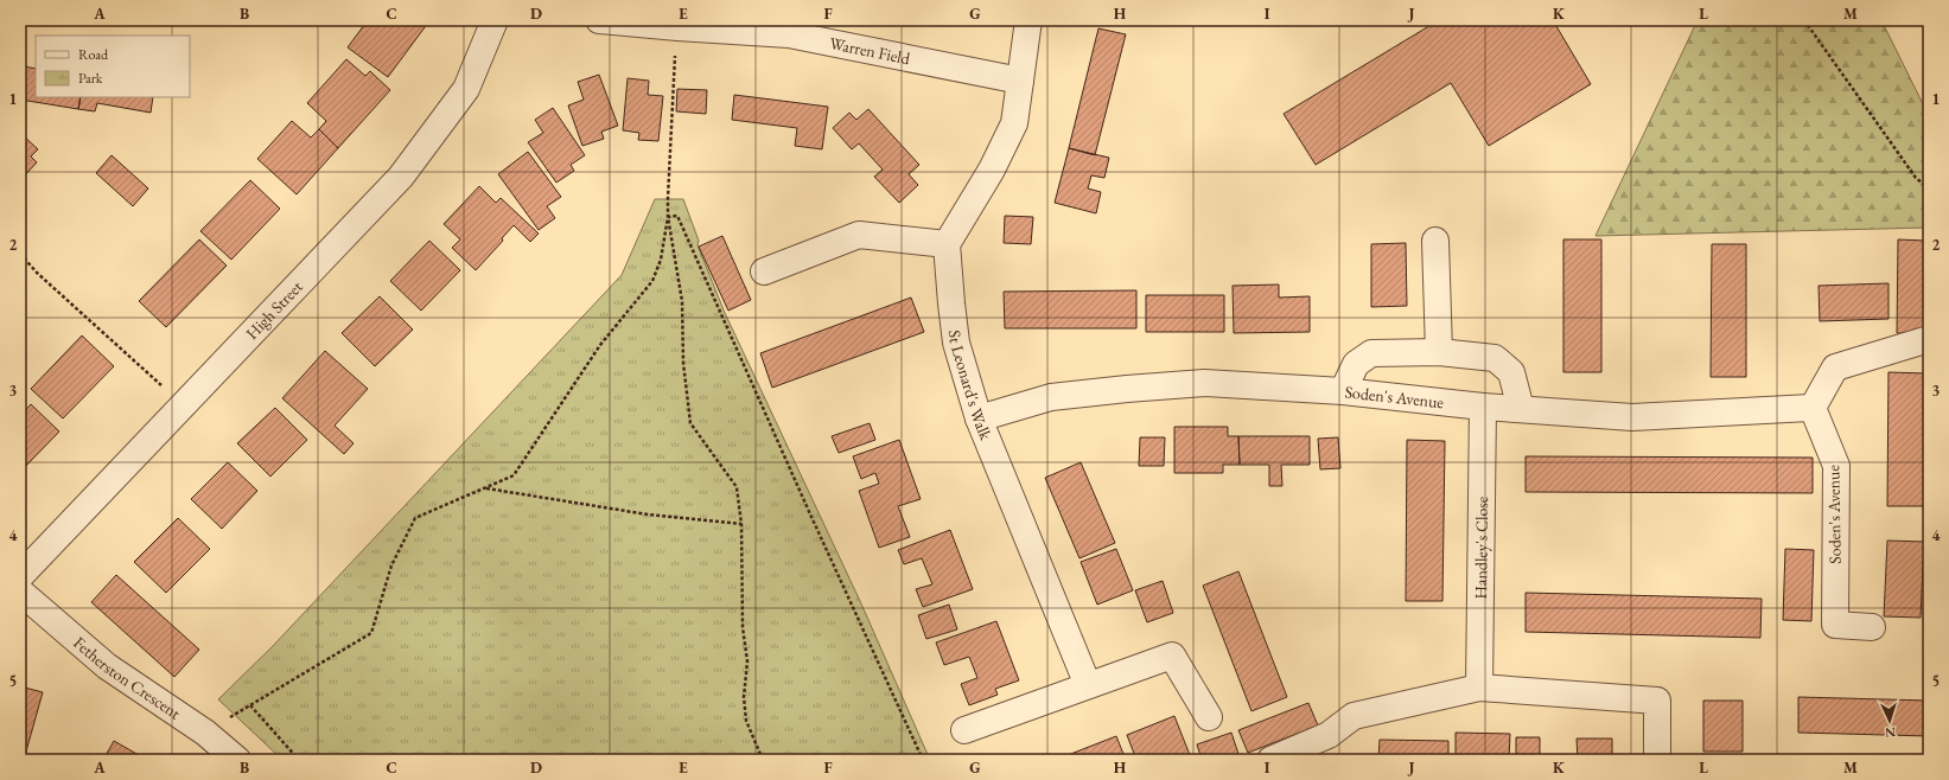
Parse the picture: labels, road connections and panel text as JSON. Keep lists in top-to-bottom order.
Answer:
{
  "streets": {
    "street": [
      "Warren Field",
      "High Street",
      "St Leonard's Walk",
      "Soden's Avenue",
      "Handley's Close",
      "Fetherston Crescent"
    ]
  },
  "crossings": [
    ["St Leonard's Walk", "Soden's Avenue"],
    ["Soden's Avenue", "Handley's Close"]
  ],
  "legend": ["Road", "Park"],
  "north": "bottom",
  "grid": {
    "columns": [
      "A",
      "B",
      "C",
      "D",
      "E",
      "F",
      "G",
      "H",
      "I",
      "J",
      "K",
      "L",
      "M"
    ],
    "rows": [
      "1",
      "2",
      "3",
      "4",
      "5"
    ]
  }
}
